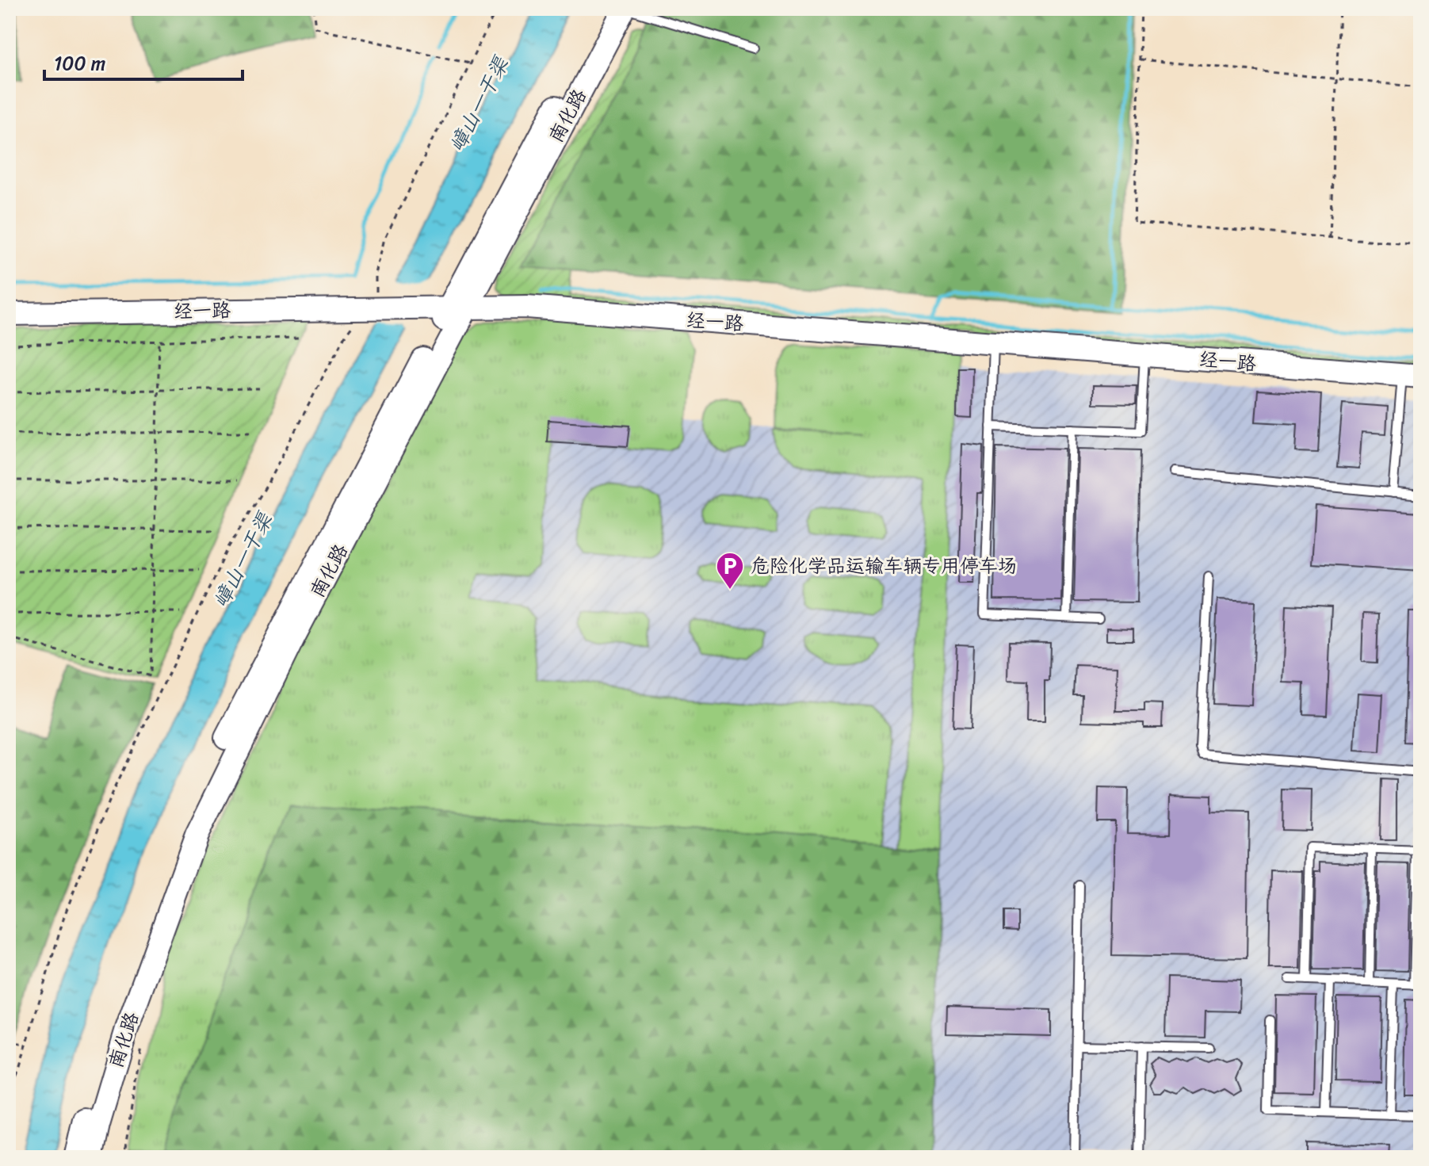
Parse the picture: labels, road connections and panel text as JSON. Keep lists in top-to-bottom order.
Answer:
{
  "streets": {
    "main road": ["南化路", "经一路"]
  },
  "crossings": [
    ["南化路", "经一路"]
  ],
  "water": ["嶂山一干渠"],
  "places": {
    "parking": ["危险化学品运输车辆专用停车场"]
  },
  "scale_bar": "100 m"
}
